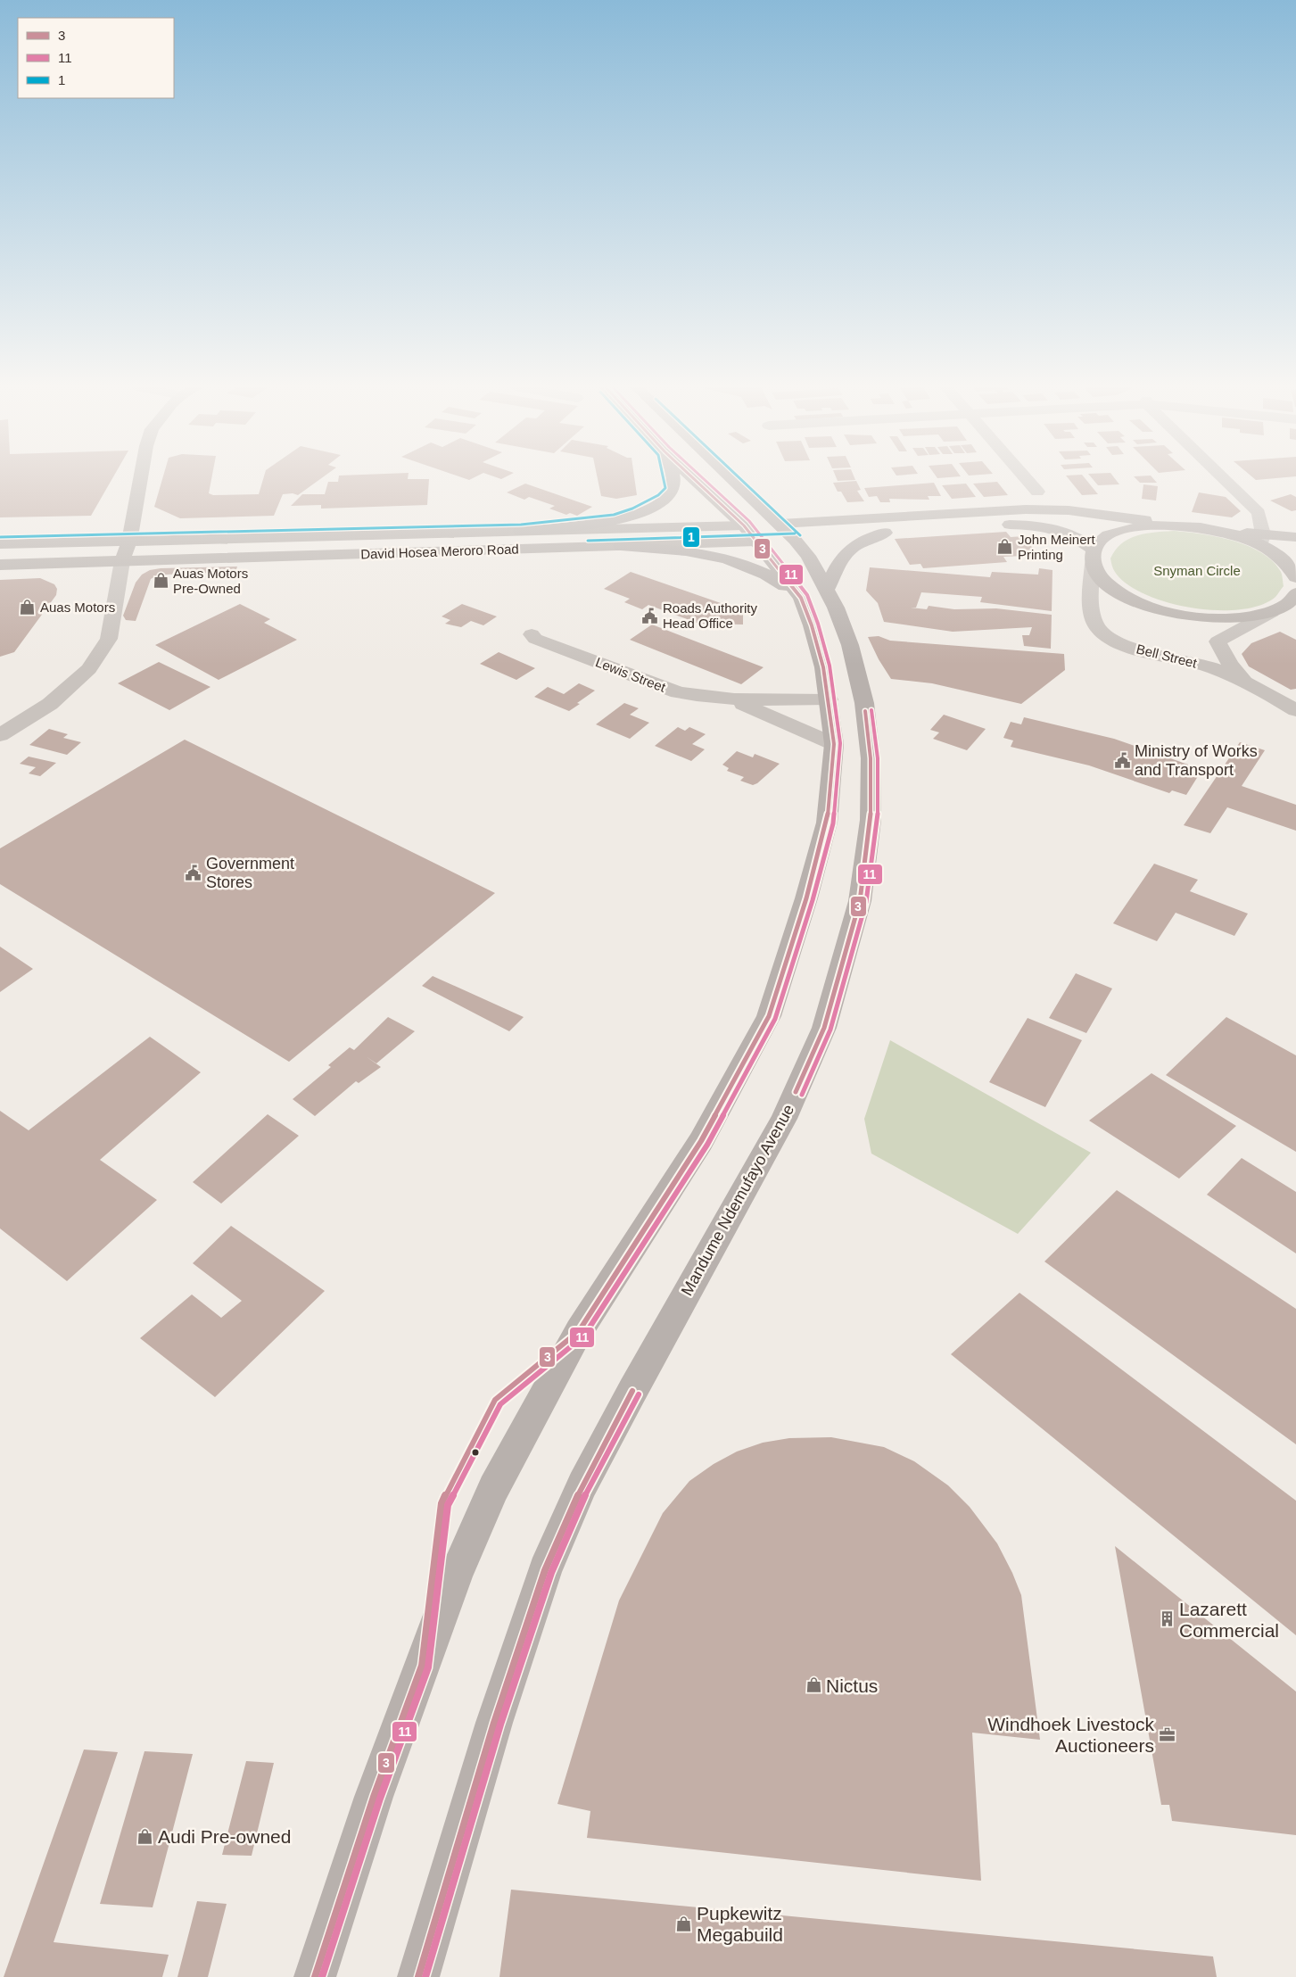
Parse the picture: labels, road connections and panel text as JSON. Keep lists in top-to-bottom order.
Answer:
{
  "streets": {
    "main road": ["David Hosea Meroro Road", "Mandume Ndemufayo Avenue"],
    "street": ["Bell Street", "Lewis Street"]
  },
  "parks": ["Snyman Circle"],
  "places": {
    "shop": [
      "John Meinert Printing",
      "Auas Motors Pre-Owned",
      "Auas Motors",
      "Nictus",
      "Audi Pre-owned",
      "Pupkewitz Megabuild"
    ],
    "public building": ["Roads Authority Head Office", "Ministry of Works and Transport", "Government Stores"],
    "building": ["Lazarett Commercial"],
    "office": ["Windhoek Livestock Auctioneers"]
  },
  "lines": ["transit line 3", "transit line 11", "transit line 1"],
  "legend": ["3", "11", "1"]
}
